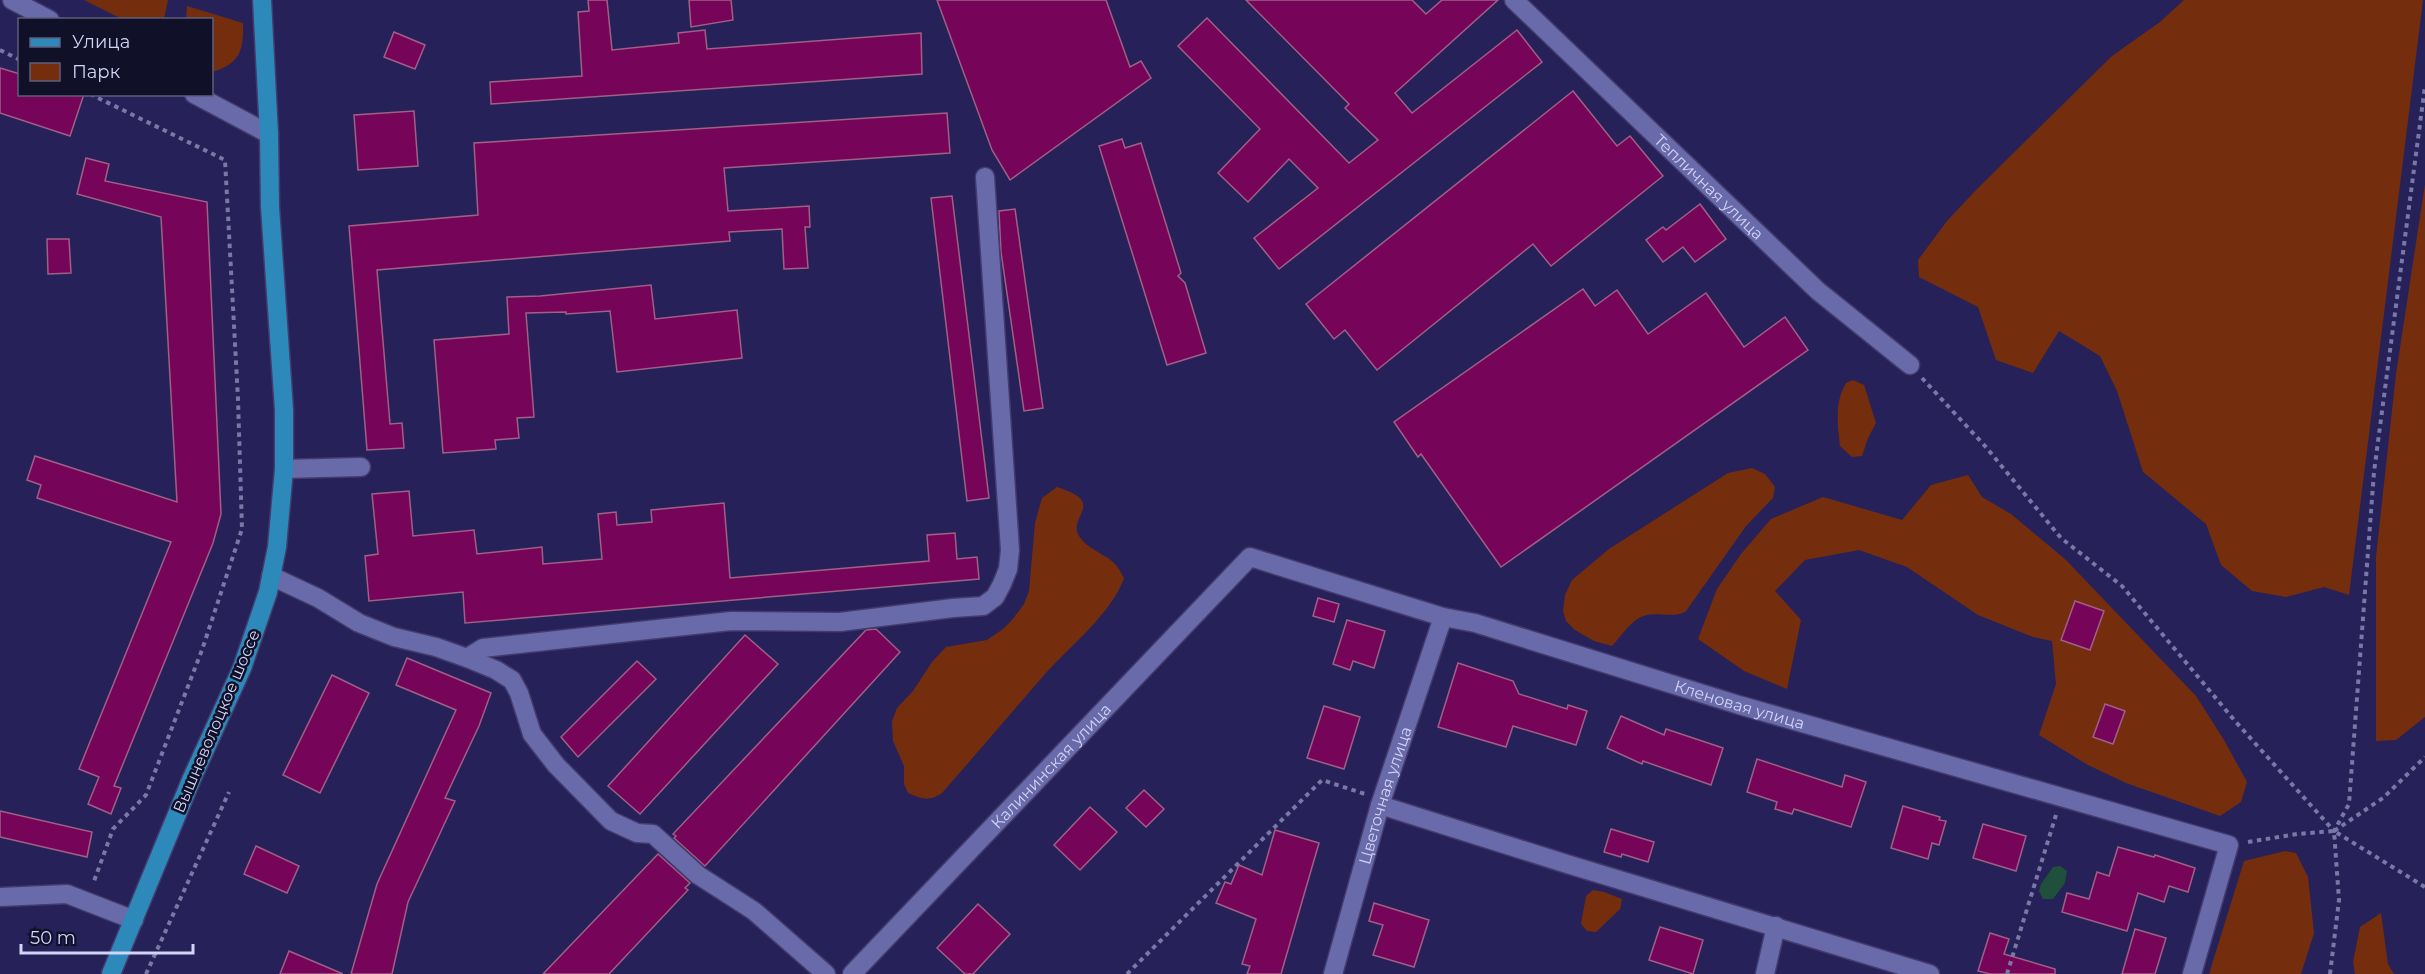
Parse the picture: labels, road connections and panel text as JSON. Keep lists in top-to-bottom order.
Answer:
{
  "streets": {
    "main road": ["Вышневолоцкое шоссе"],
    "street": [
      "Тепличная улица",
      "Кленовая улица",
      "Калининская улица",
      "Цветочная улица"
    ]
  },
  "crossings": [
    ["Кленовая улица", "Калининская улица"],
    ["Кленовая улица", "Цветочная улица"]
  ],
  "legend": ["Улица", "Парк"],
  "scale_bar": "50 m"
}
